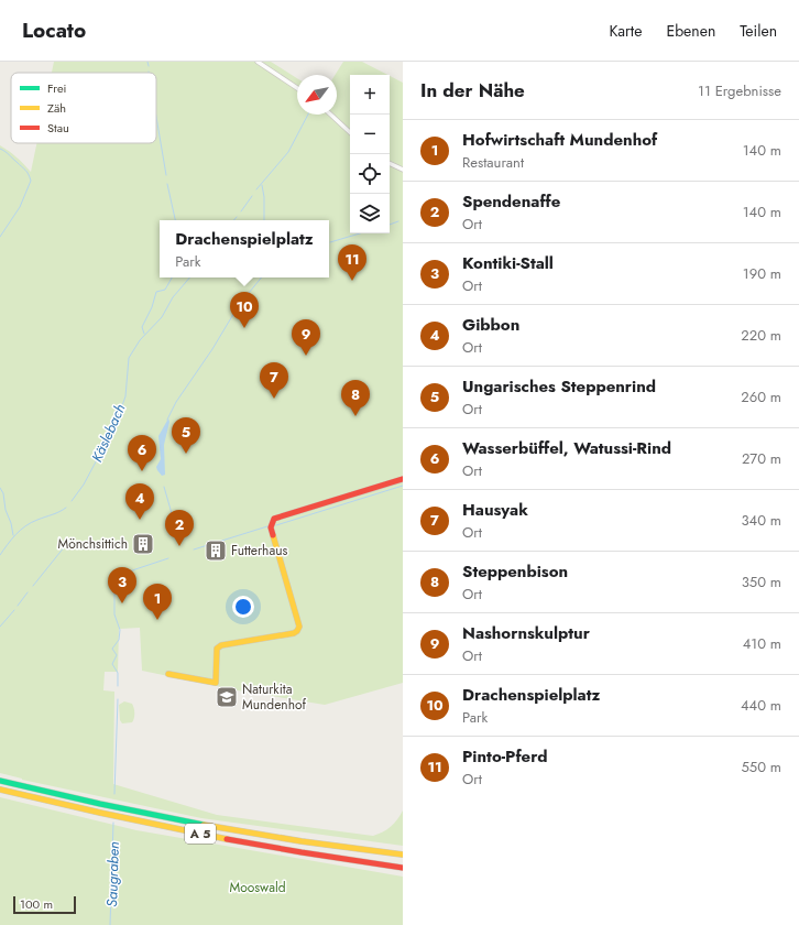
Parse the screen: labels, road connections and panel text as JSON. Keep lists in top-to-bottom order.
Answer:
{
  "streets": {
    "main road": ["A 5"]
  },
  "water": ["Käslebach", "Saugraben"],
  "parks": ["Mooswald"],
  "places": {
    "building": ["Mönchsittich", "Futterhaus"],
    "school or university": ["Naturkita Mundenhof"]
  },
  "legend": ["Frei", "Zäh", "Stau"],
  "scale_bar": "100 m",
  "north": "bottom left",
  "page": {
    "header": "Locato",
    "nav": ["Karte", "Ebenen", "Teilen"],
    "heading": ["In der Nähe", "11 Ergebnisse"],
    "map_buttons": ["+", "−"],
    "list": [
      {
        "mark": "1",
        "name": "Hofwirtschaft Mundenhof",
        "note": "Restaurant",
        "value": "140 m"
      },
      {
        "mark": "2",
        "name": "Spendenaffe",
        "note": "Ort",
        "value": "140 m"
      },
      {
        "mark": "3",
        "name": "Kontiki-Stall",
        "note": "Ort",
        "value": "190 m"
      },
      {
        "mark": "4",
        "name": "Gibbon",
        "note": "Ort",
        "value": "220 m"
      },
      {
        "mark": "5",
        "name": "Ungarisches Steppenrind",
        "note": "Ort",
        "value": "260 m"
      },
      {
        "mark": "6",
        "name": "Wasserbüffel, Watussi-Rind",
        "note": "Ort",
        "value": "270 m"
      },
      {
        "mark": "7",
        "name": "Hausyak",
        "note": "Ort",
        "value": "340 m"
      },
      {
        "mark": "8",
        "name": "Steppenbison",
        "note": "Ort",
        "value": "350 m"
      },
      {
        "mark": "9",
        "name": "Nashornskulptur",
        "note": "Ort",
        "value": "410 m"
      },
      {
        "mark": "10",
        "name": "Drachenspielplatz",
        "note": "Park",
        "value": "440 m"
      },
      {
        "mark": "11",
        "name": "Pinto-Pferd",
        "note": "Ort",
        "value": "550 m"
      }
    ],
    "popup": ["Drachenspielplatz", "Park"],
    "pins": [
      "11",
      "10",
      "9",
      "7",
      "8",
      "5",
      "6",
      "4",
      "2",
      "3",
      "1"
    ],
    "scale": "100 m"
  }
}
